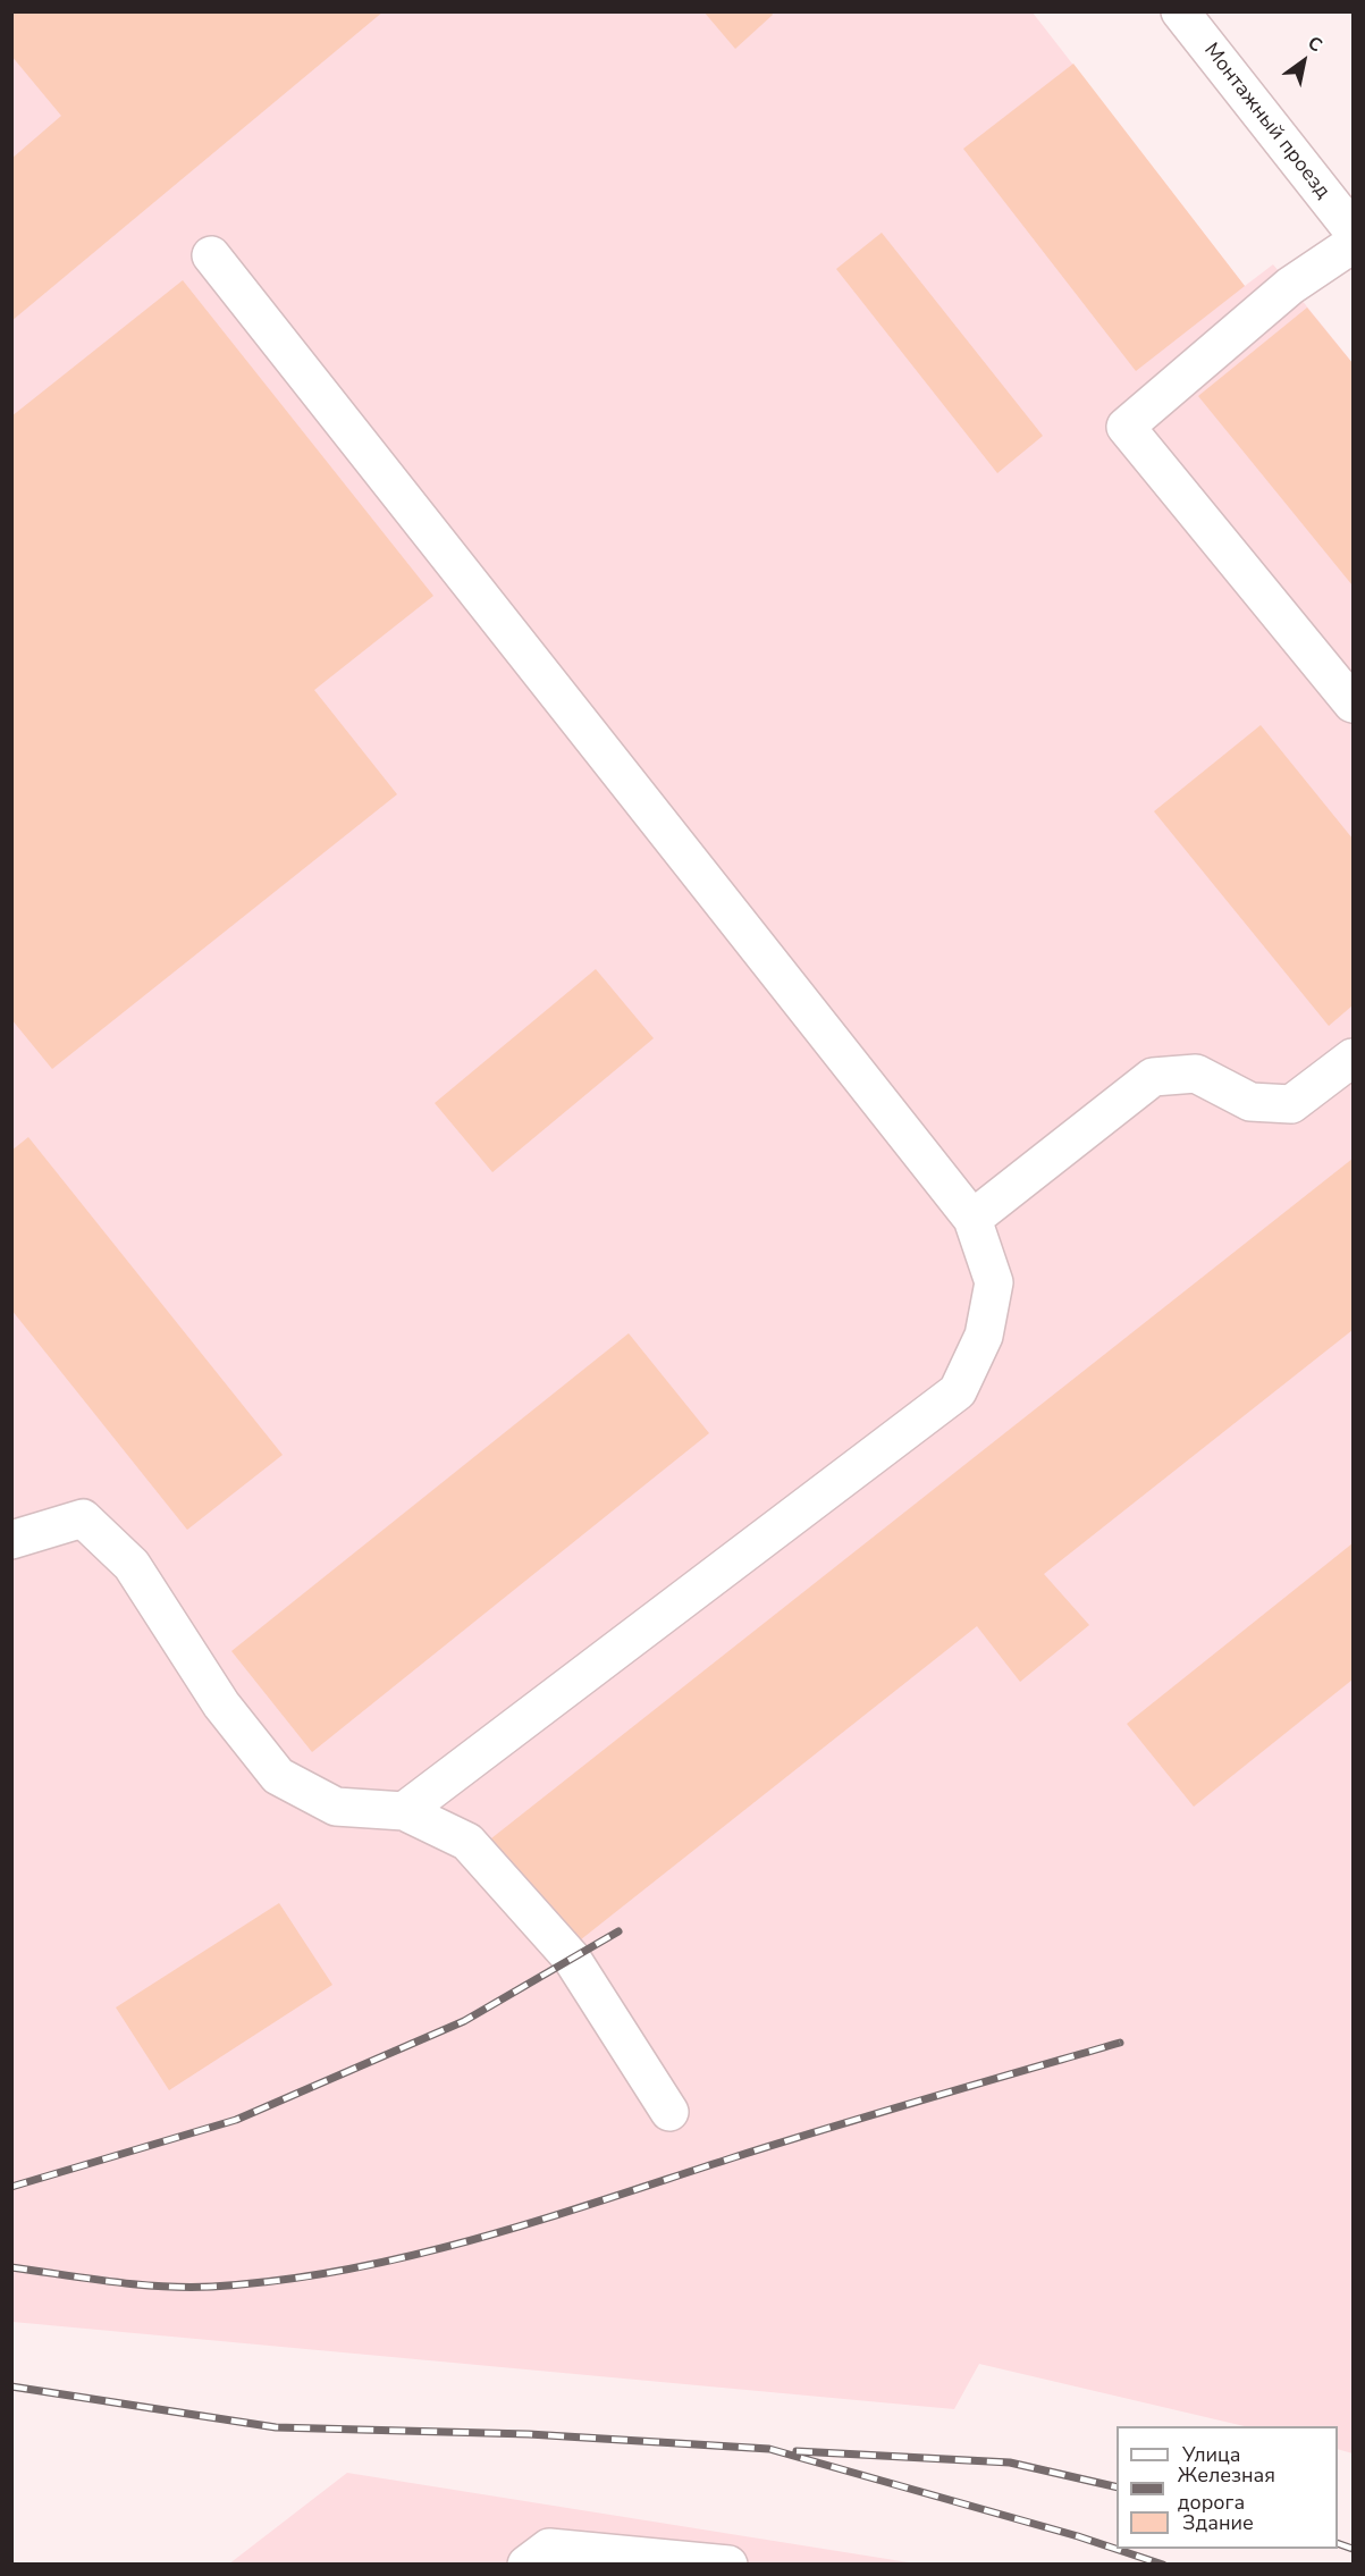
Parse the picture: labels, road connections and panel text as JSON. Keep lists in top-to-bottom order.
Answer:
{
  "streets": {
    "street": ["Монтажный проезд"]
  },
  "legend": ["Улица", "Железная дорога", "Здание"],
  "north": "top right"
}
